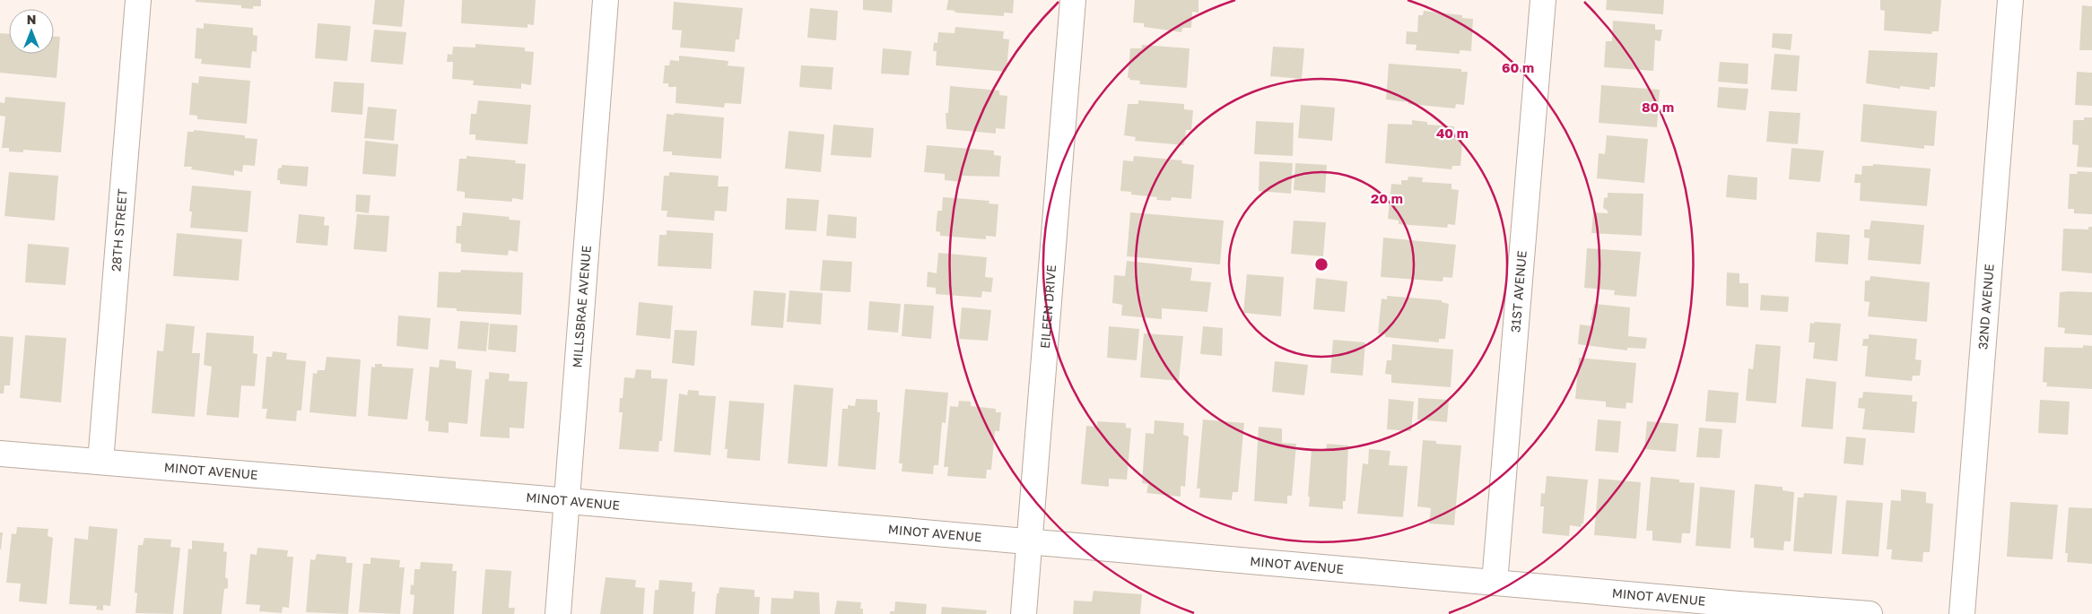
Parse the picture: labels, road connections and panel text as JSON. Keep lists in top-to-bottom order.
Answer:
{
  "streets": {
    "street": [
      "28TH STREET",
      "31ST AVENUE",
      "EILEEN DRIVE",
      "32ND AVENUE",
      "MILLSBRAE AVENUE",
      "MINOT AVENUE"
    ]
  },
  "crossings": [
    ["28TH STREET", "MINOT AVENUE"],
    ["31ST AVENUE", "MINOT AVENUE"],
    ["EILEEN DRIVE", "MINOT AVENUE"],
    ["MILLSBRAE AVENUE", "MINOT AVENUE"]
  ],
  "north": "top",
  "rings": [
    "60 m",
    "80 m",
    "40 m",
    "20 m"
  ]
}
